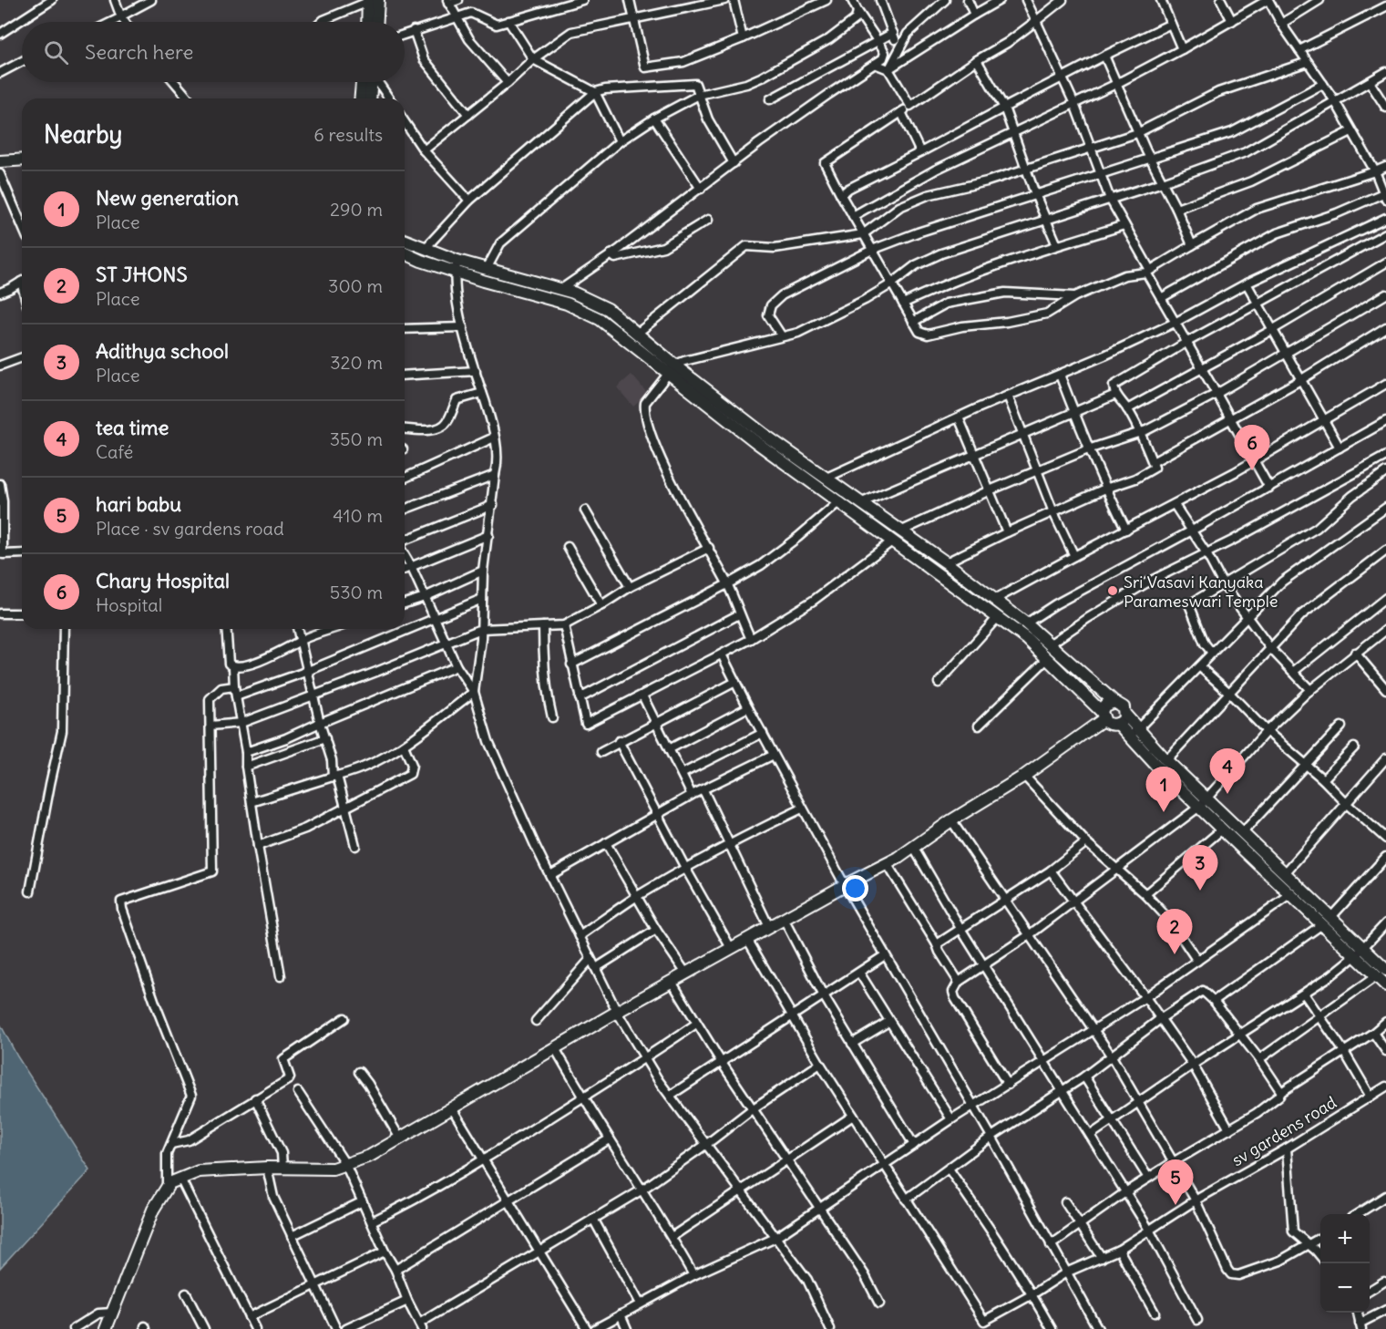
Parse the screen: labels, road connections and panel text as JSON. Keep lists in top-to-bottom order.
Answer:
{
  "streets": {
    "street": ["sv gardens road"]
  },
  "places": ["Sri Vasavi Kanyaka Parameswari Temple"],
  "page": {
    "search": "Search here",
    "heading": ["Nearby", "6 results"],
    "list": [
      {
        "mark": "1",
        "name": "New generation",
        "note": "Place",
        "value": "290 m"
      },
      {
        "mark": "2",
        "name": "ST JHONS",
        "note": "Place",
        "value": "300 m"
      },
      {
        "mark": "3",
        "name": "Adithya school",
        "note": "Place",
        "value": "320 m"
      },
      {
        "mark": "4",
        "name": "tea time",
        "note": "Café",
        "value": "350 m"
      },
      {
        "mark": "5",
        "name": "hari babu",
        "note": "Place · sv gardens road",
        "value": "410 m"
      },
      {
        "mark": "6",
        "name": "Chary Hospital",
        "note": "Hospital",
        "value": "530 m"
      }
    ],
    "pins": [
      "6",
      "4",
      "1",
      "3",
      "2",
      "5"
    ],
    "map_buttons": ["+", "−"]
  }
}
